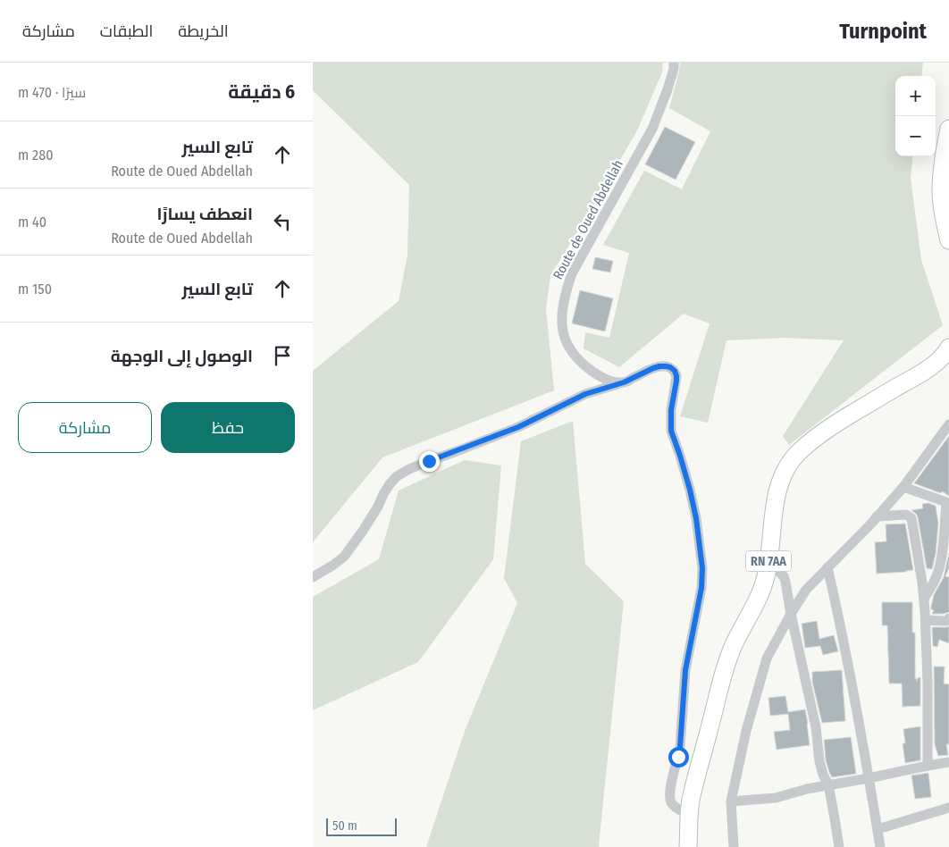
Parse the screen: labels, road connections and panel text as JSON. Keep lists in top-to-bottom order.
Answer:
{
  "streets": {
    "main road": ["RN 7AA"],
    "street": ["Route de Oued Abdellah"]
  },
  "scale_bar": "50 m",
  "page": {
    "header": "Turnpoint",
    "nav": ["الخريطة", "الطبقات", "مشاركة"],
    "heading": ["6 دقيقة", "سيرًا · 470 m"],
    "map_buttons": ["+", "−"],
    "list": [
      ["تابع السير", "Route de Oued Abdellah", "280 m"],
      ["انعطف يسارًا", "Route de Oued Abdellah", "40 m"],
      ["تابع السير", "150 m"],
      "الوصول إلى الوجهة"
    ],
    "buttons": ["حفظ", "مشاركة"],
    "scale": "50 m"
  }
}
